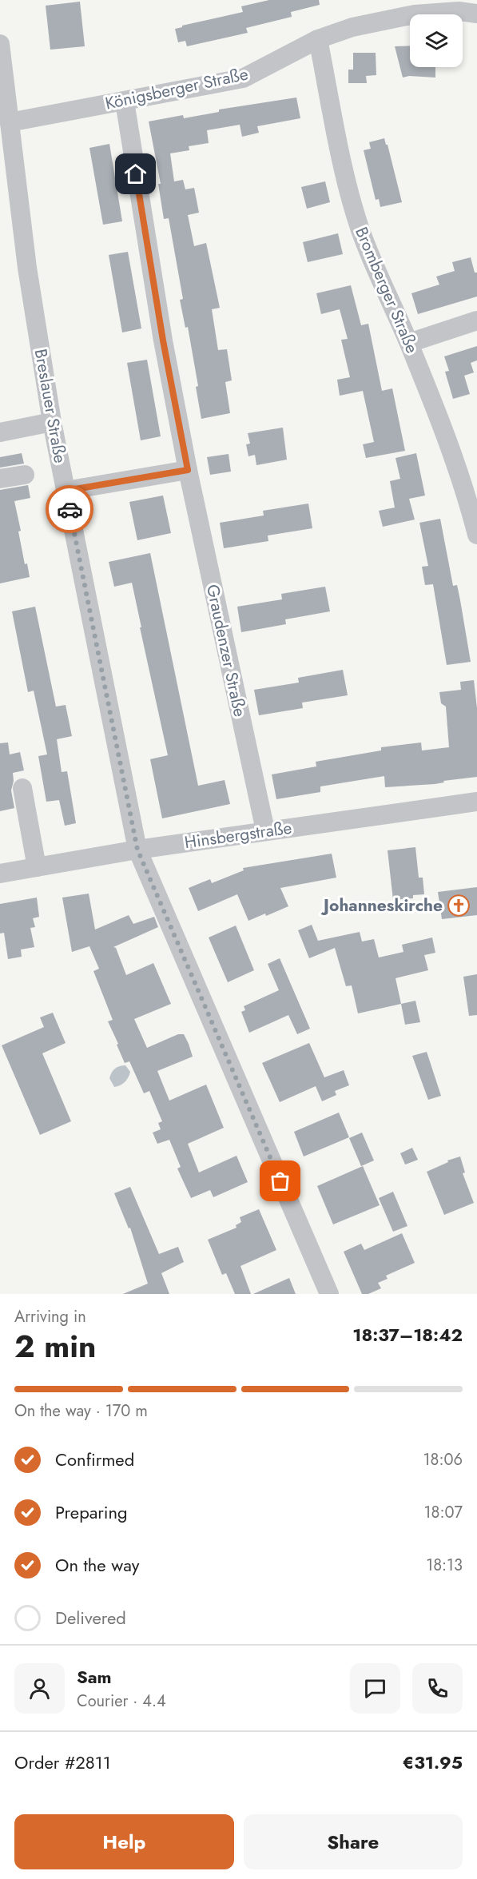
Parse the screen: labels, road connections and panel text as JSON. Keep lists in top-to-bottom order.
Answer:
{
  "streets": {
    "street": [
      "Königsberger Straße",
      "Bromberger Straße",
      "Breslauer Straße",
      "Graudenzer Straße",
      "Hinsbergstraße"
    ]
  },
  "crossings": [
    ["Königsberger Straße", "Bromberger Straße"],
    ["Königsberger Straße", "Breslauer Straße"],
    ["Königsberger Straße", "Graudenzer Straße"],
    ["Breslauer Straße", "Hinsbergstraße"],
    ["Graudenzer Straße", "Hinsbergstraße"]
  ],
  "places": {
    "church": ["Johanneskirche"]
  },
  "page": {
    "heading": ["2 min", "Arriving in", "18:37–18:42"],
    "panel": [
      "Sam",
      "Courier · 4.4",
      "Order #2811",
      "€31.95"
    ],
    "bar": "On the way · 170 m",
    "list": [
      ["Confirmed", "18:06"],
      ["Preparing", "18:07"],
      ["On the way", "18:13"],
      "Delivered"
    ],
    "buttons": ["Help", "Share"]
  }
}
